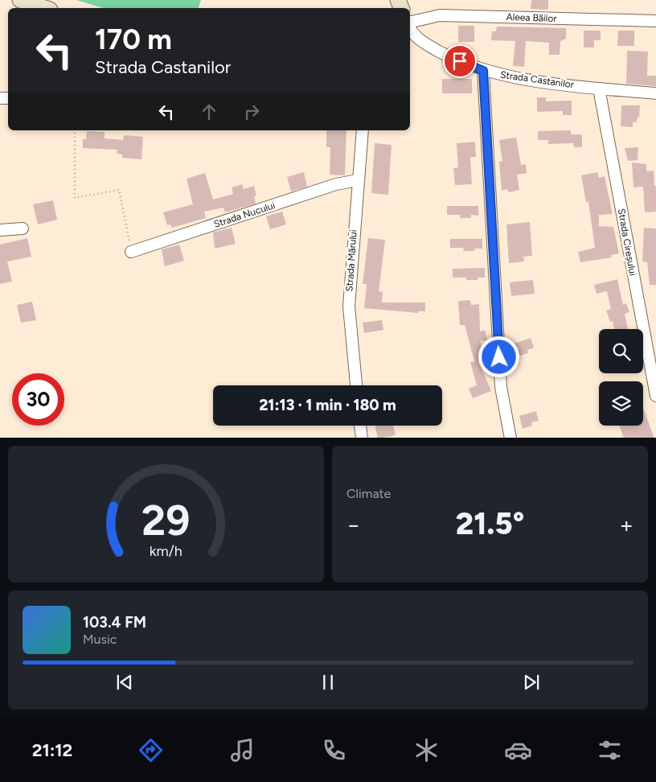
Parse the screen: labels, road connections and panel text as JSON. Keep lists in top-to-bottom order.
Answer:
{
  "streets": {
    "street": [
      "Aleea Băilor",
      "Strada Castanilor",
      "Strada Nucului",
      "Strada Cireșului",
      "Strada Mărului"
    ]
  },
  "crossings": [
    ["Strada Castanilor", "Strada Cireșului"],
    ["Strada Nucului", "Strada Mărului"]
  ],
  "page": {
    "turn": ["170 m", "Strada Castanilor"],
    "limit": "30",
    "trip": "21:13 · 1 min · 180 m",
    "tile": "Climate",
    "heat": ["−", "21.5°", "+"],
    "song": ["103.4 FM", "Music"],
    "tabs": "21:12",
    "gauge": ["29", "km/h"]
  }
}
